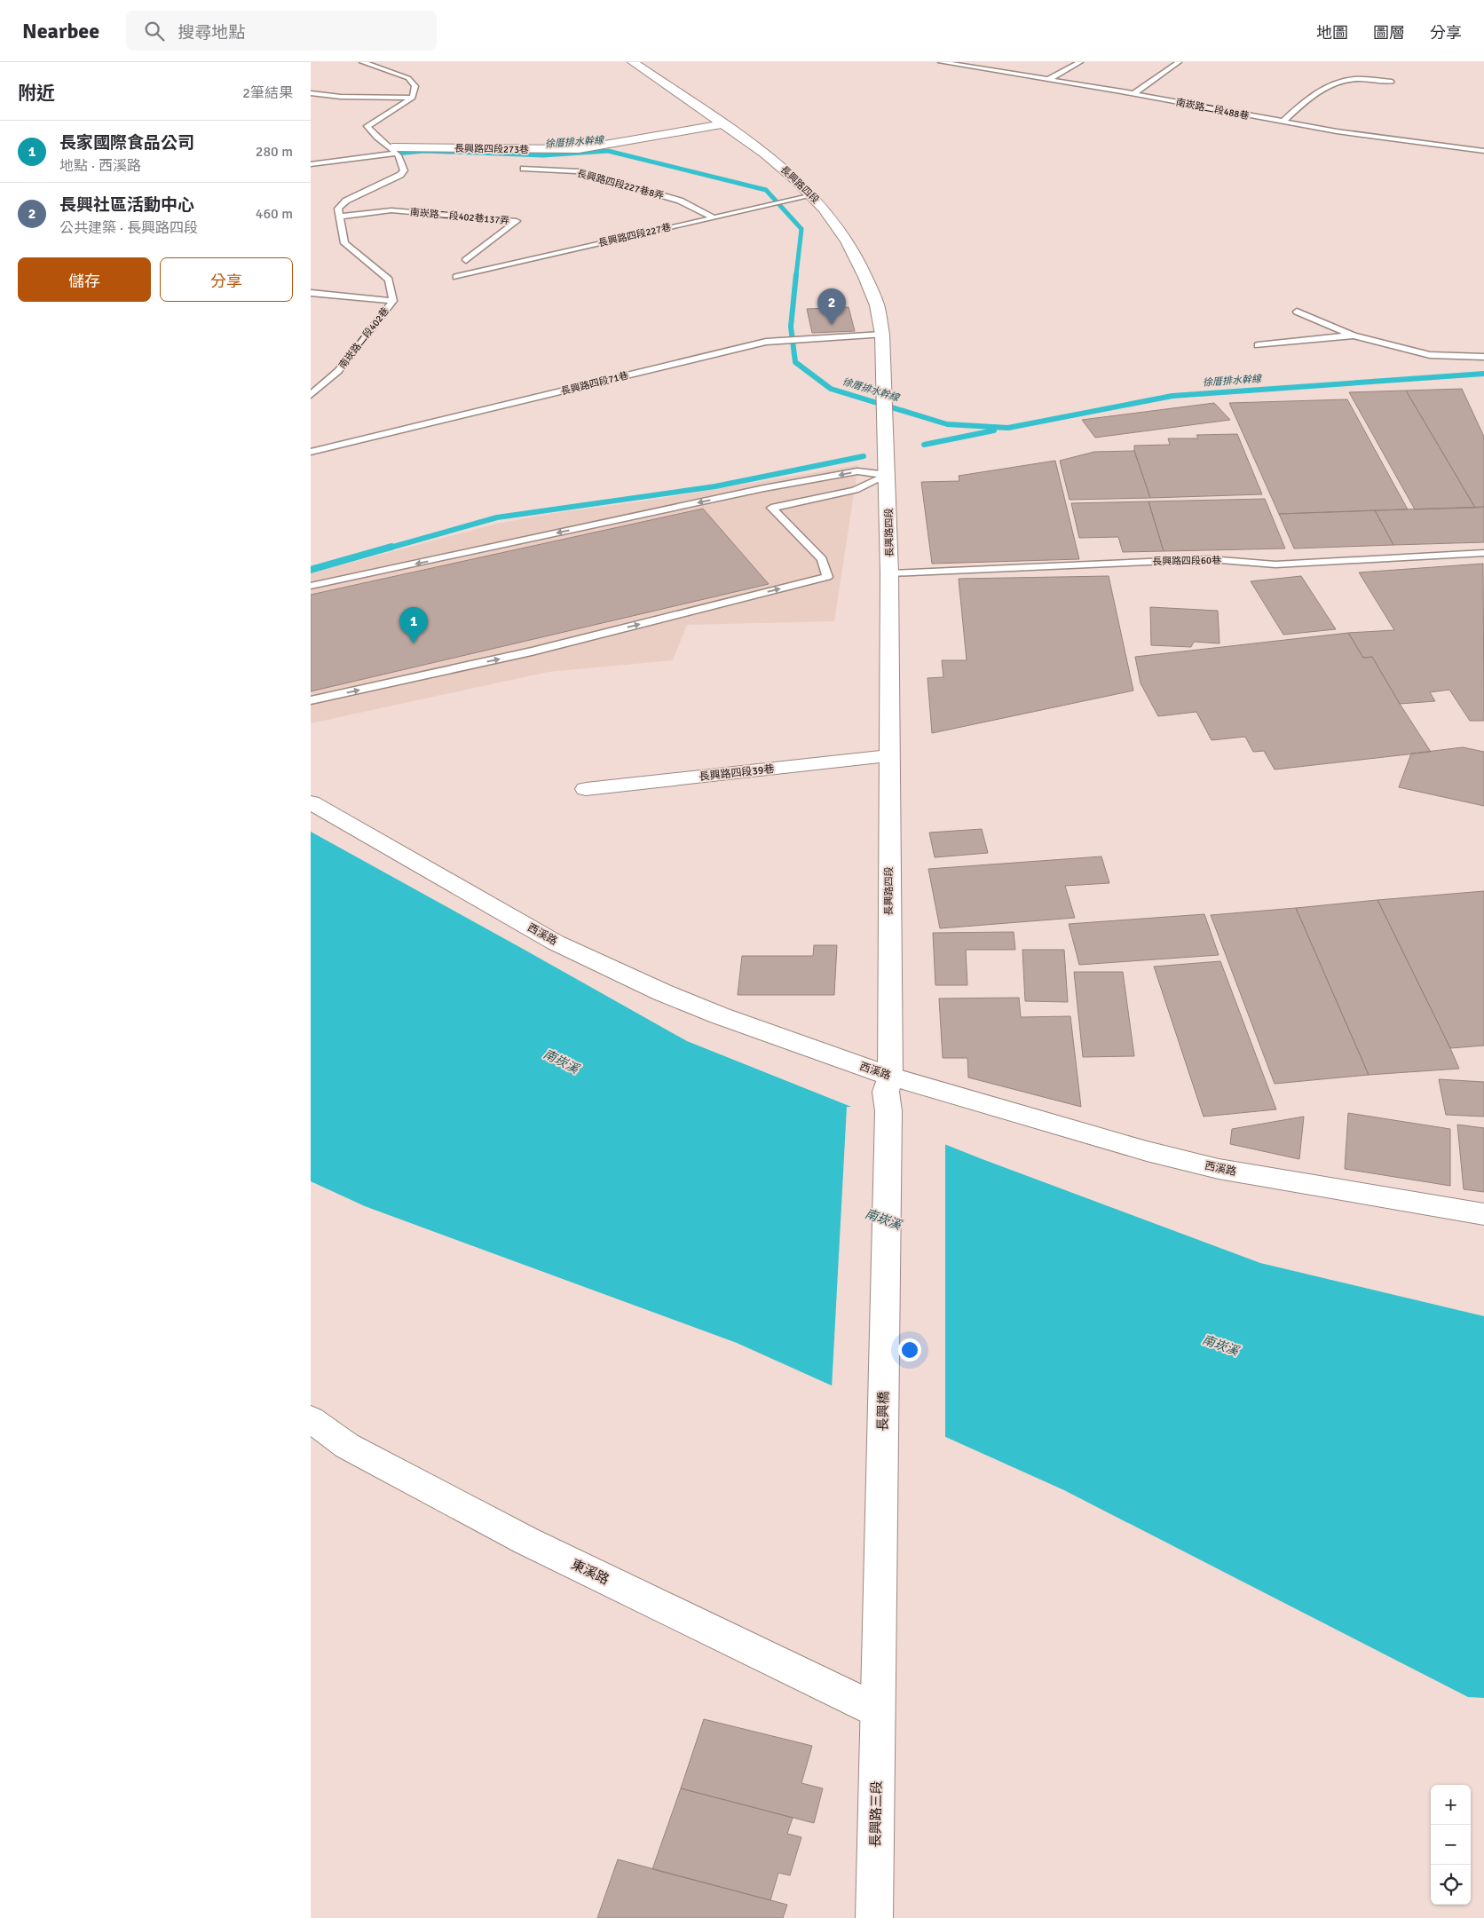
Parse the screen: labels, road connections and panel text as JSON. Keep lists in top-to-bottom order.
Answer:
{
  "streets": {
    "street": [
      "長興路四段273巷",
      "長興路四段",
      "長興路四段39巷",
      "西溪路",
      "長興橋",
      "東溪路",
      "長興路三段"
    ],
    "lane": [
      "南崁路二段488巷",
      "長興路四段227巷8弄",
      "南崁路二段402巷137弄",
      "長興路四段227巷",
      "南崁路二段402巷",
      "長興路四段71巷",
      "長興路四段60巷"
    ]
  },
  "crossings": [
    ["長興路四段273巷", "長興路四段"],
    ["長興路四段227巷8弄", "長興路四段227巷"],
    ["長興路四段", "長興路四段227巷"],
    ["長興路四段", "長興路四段71巷"],
    ["長興路四段", "長興路四段60巷"],
    ["長興路四段", "長興路四段39巷"],
    ["長興路四段", "西溪路"],
    ["長興路四段", "長興橋"],
    ["南崁路二段402巷137弄", "南崁路二段402巷"],
    ["長興橋", "東溪路"],
    ["長興橋", "長興路三段"],
    ["東溪路", "長興路三段"]
  ],
  "water": ["徐厝排水幹線", "南崁溪"],
  "page": {
    "header": "Nearbee",
    "search": "搜尋地點",
    "nav": ["地圖", "圖層", "分享"],
    "heading": ["附近", "2筆結果"],
    "list": [
      {
        "mark": "1",
        "name": "長家國際食品公司",
        "note": "地點 · 西溪路",
        "value": "280 m"
      },
      {
        "mark": "2",
        "name": "長興社區活動中心",
        "note": "公共建築 · 長興路四段",
        "value": "460 m"
      }
    ],
    "buttons": ["儲存", "分享"],
    "pins": ["2", "1"],
    "map_buttons": ["+", "−"]
  }
}
